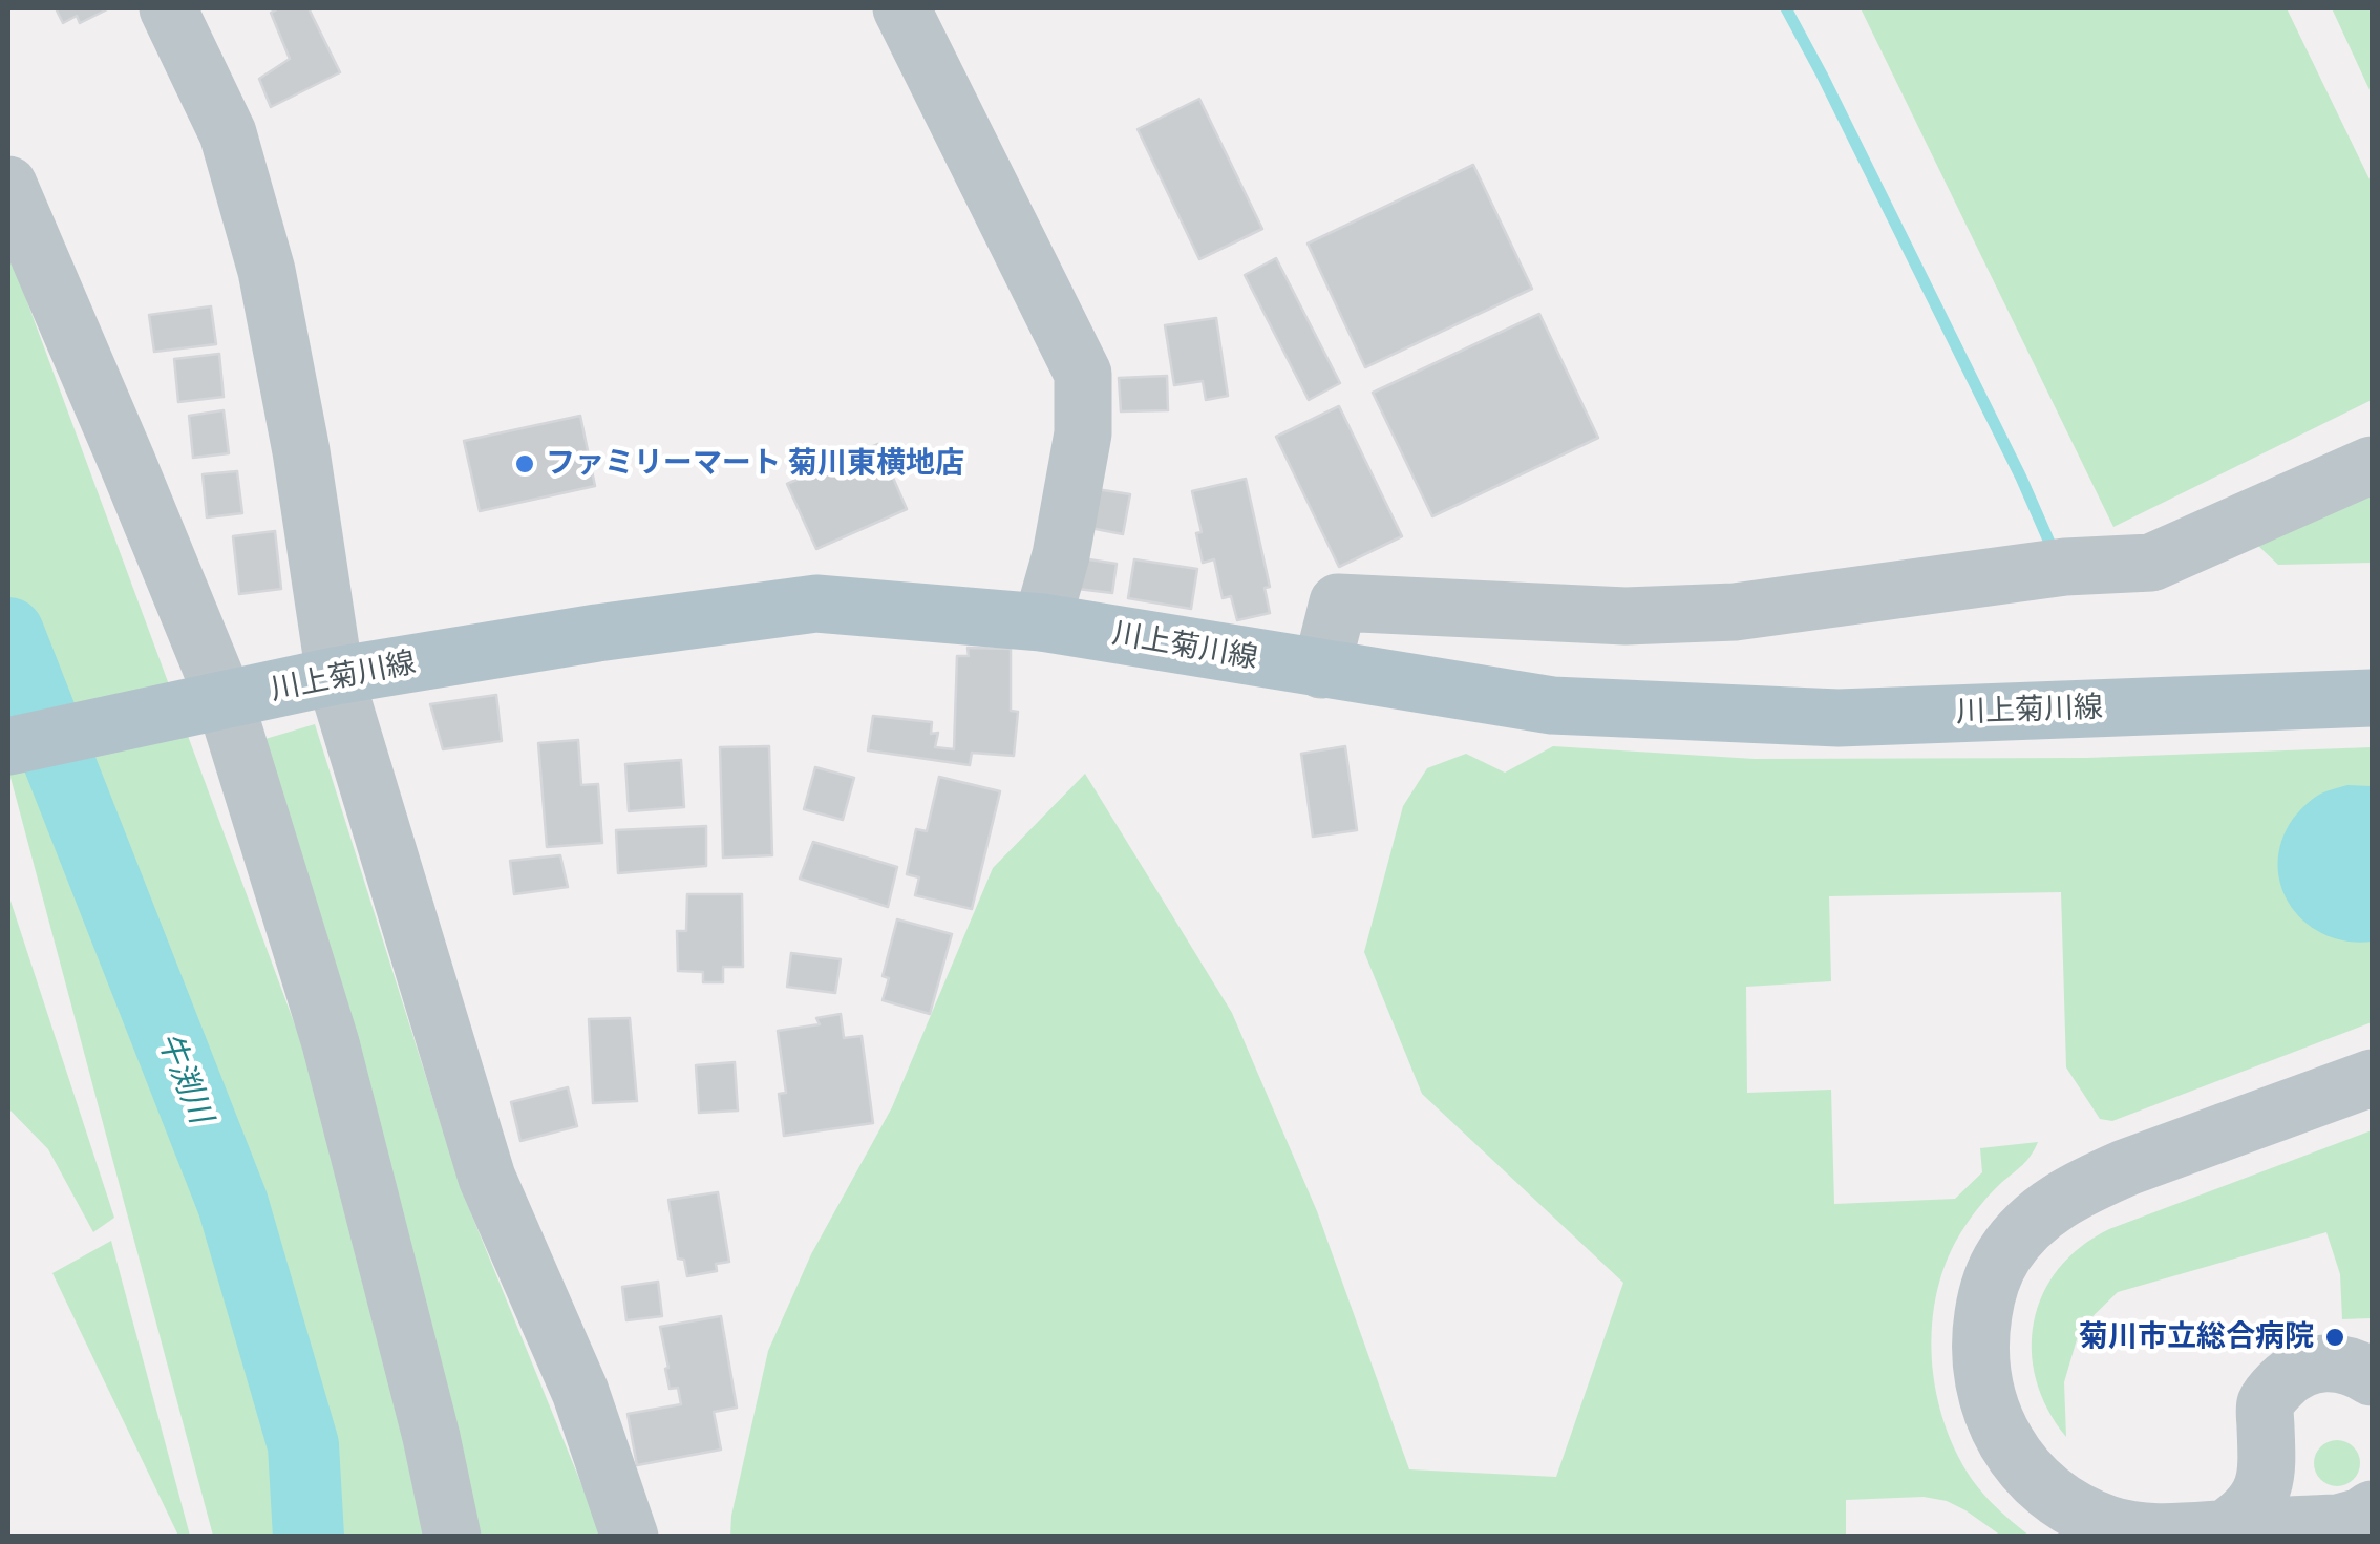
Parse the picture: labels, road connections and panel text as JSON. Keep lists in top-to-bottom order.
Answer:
{
  "streets": {
    "main road": ["川上菊川線"]
  },
  "water": ["牛渕川"],
  "places": ["ファミリーマート 菊川東横地店", "菊川市立総合病院"]
}
